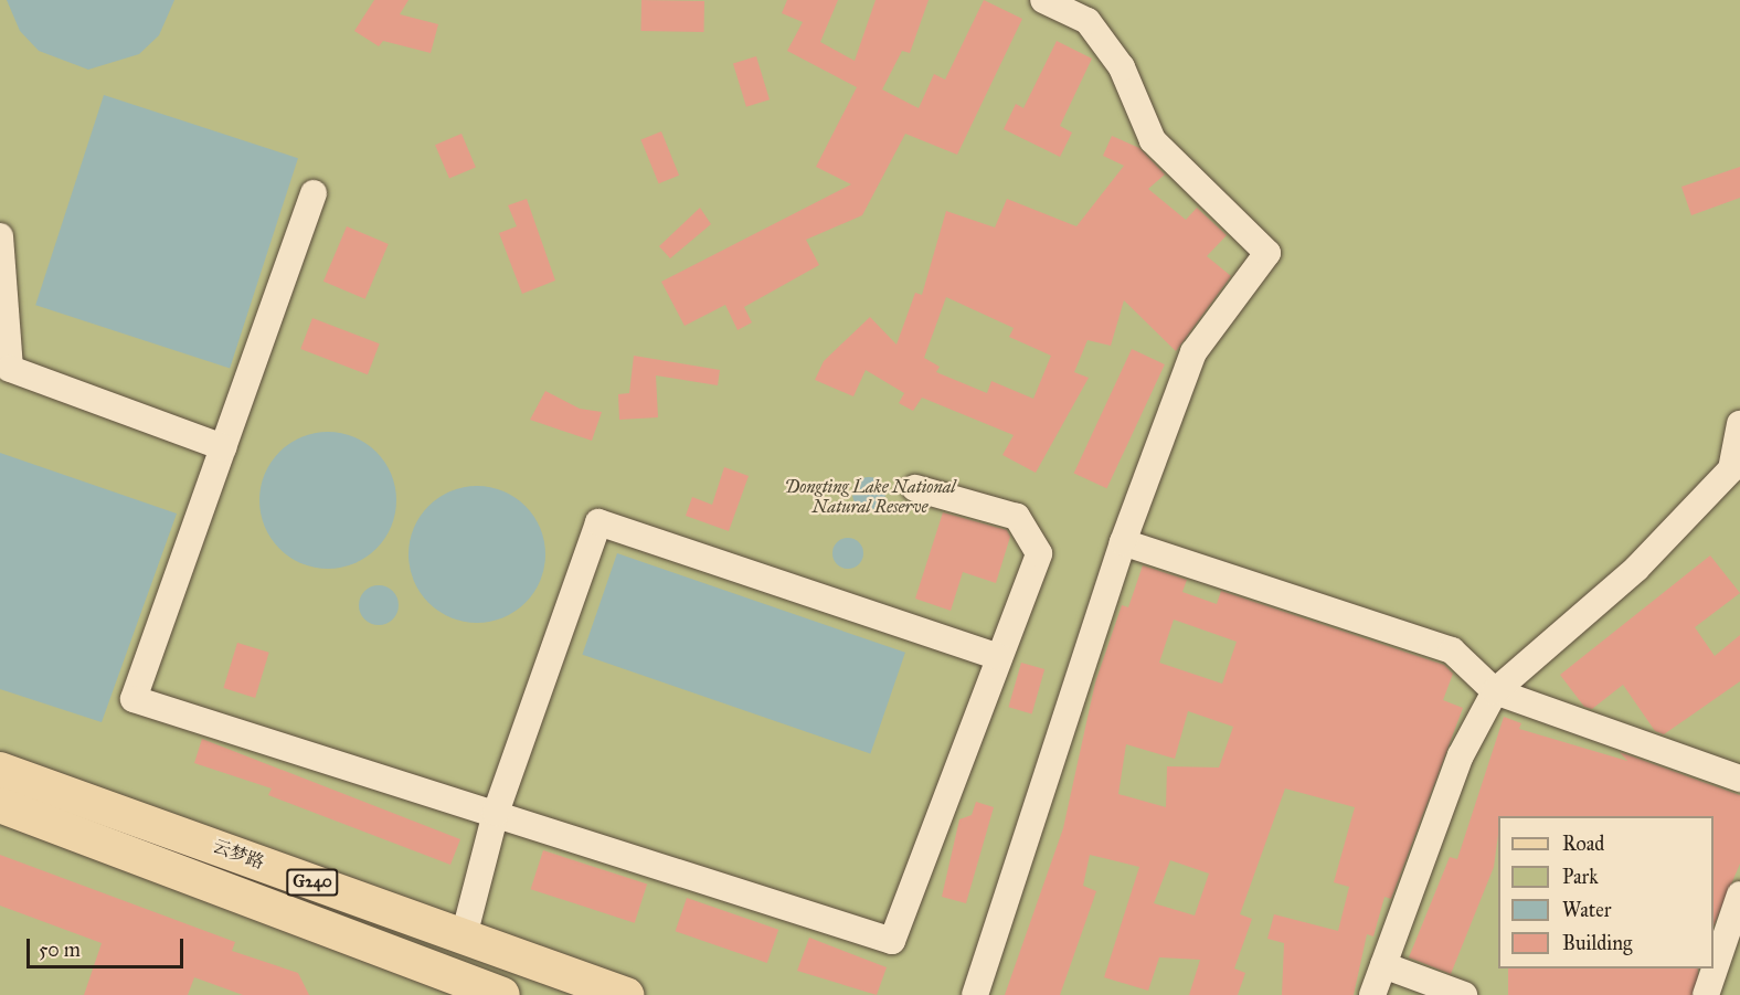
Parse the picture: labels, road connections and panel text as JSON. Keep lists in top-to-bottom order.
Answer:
{
  "streets": {
    "main road": ["云梦路", "G240"]
  },
  "parks": ["Dongting Lake National Natural Reserve"],
  "legend": [
    "Road",
    "Park",
    "Water",
    "Building"
  ],
  "scale_bar": "50 m"
}
